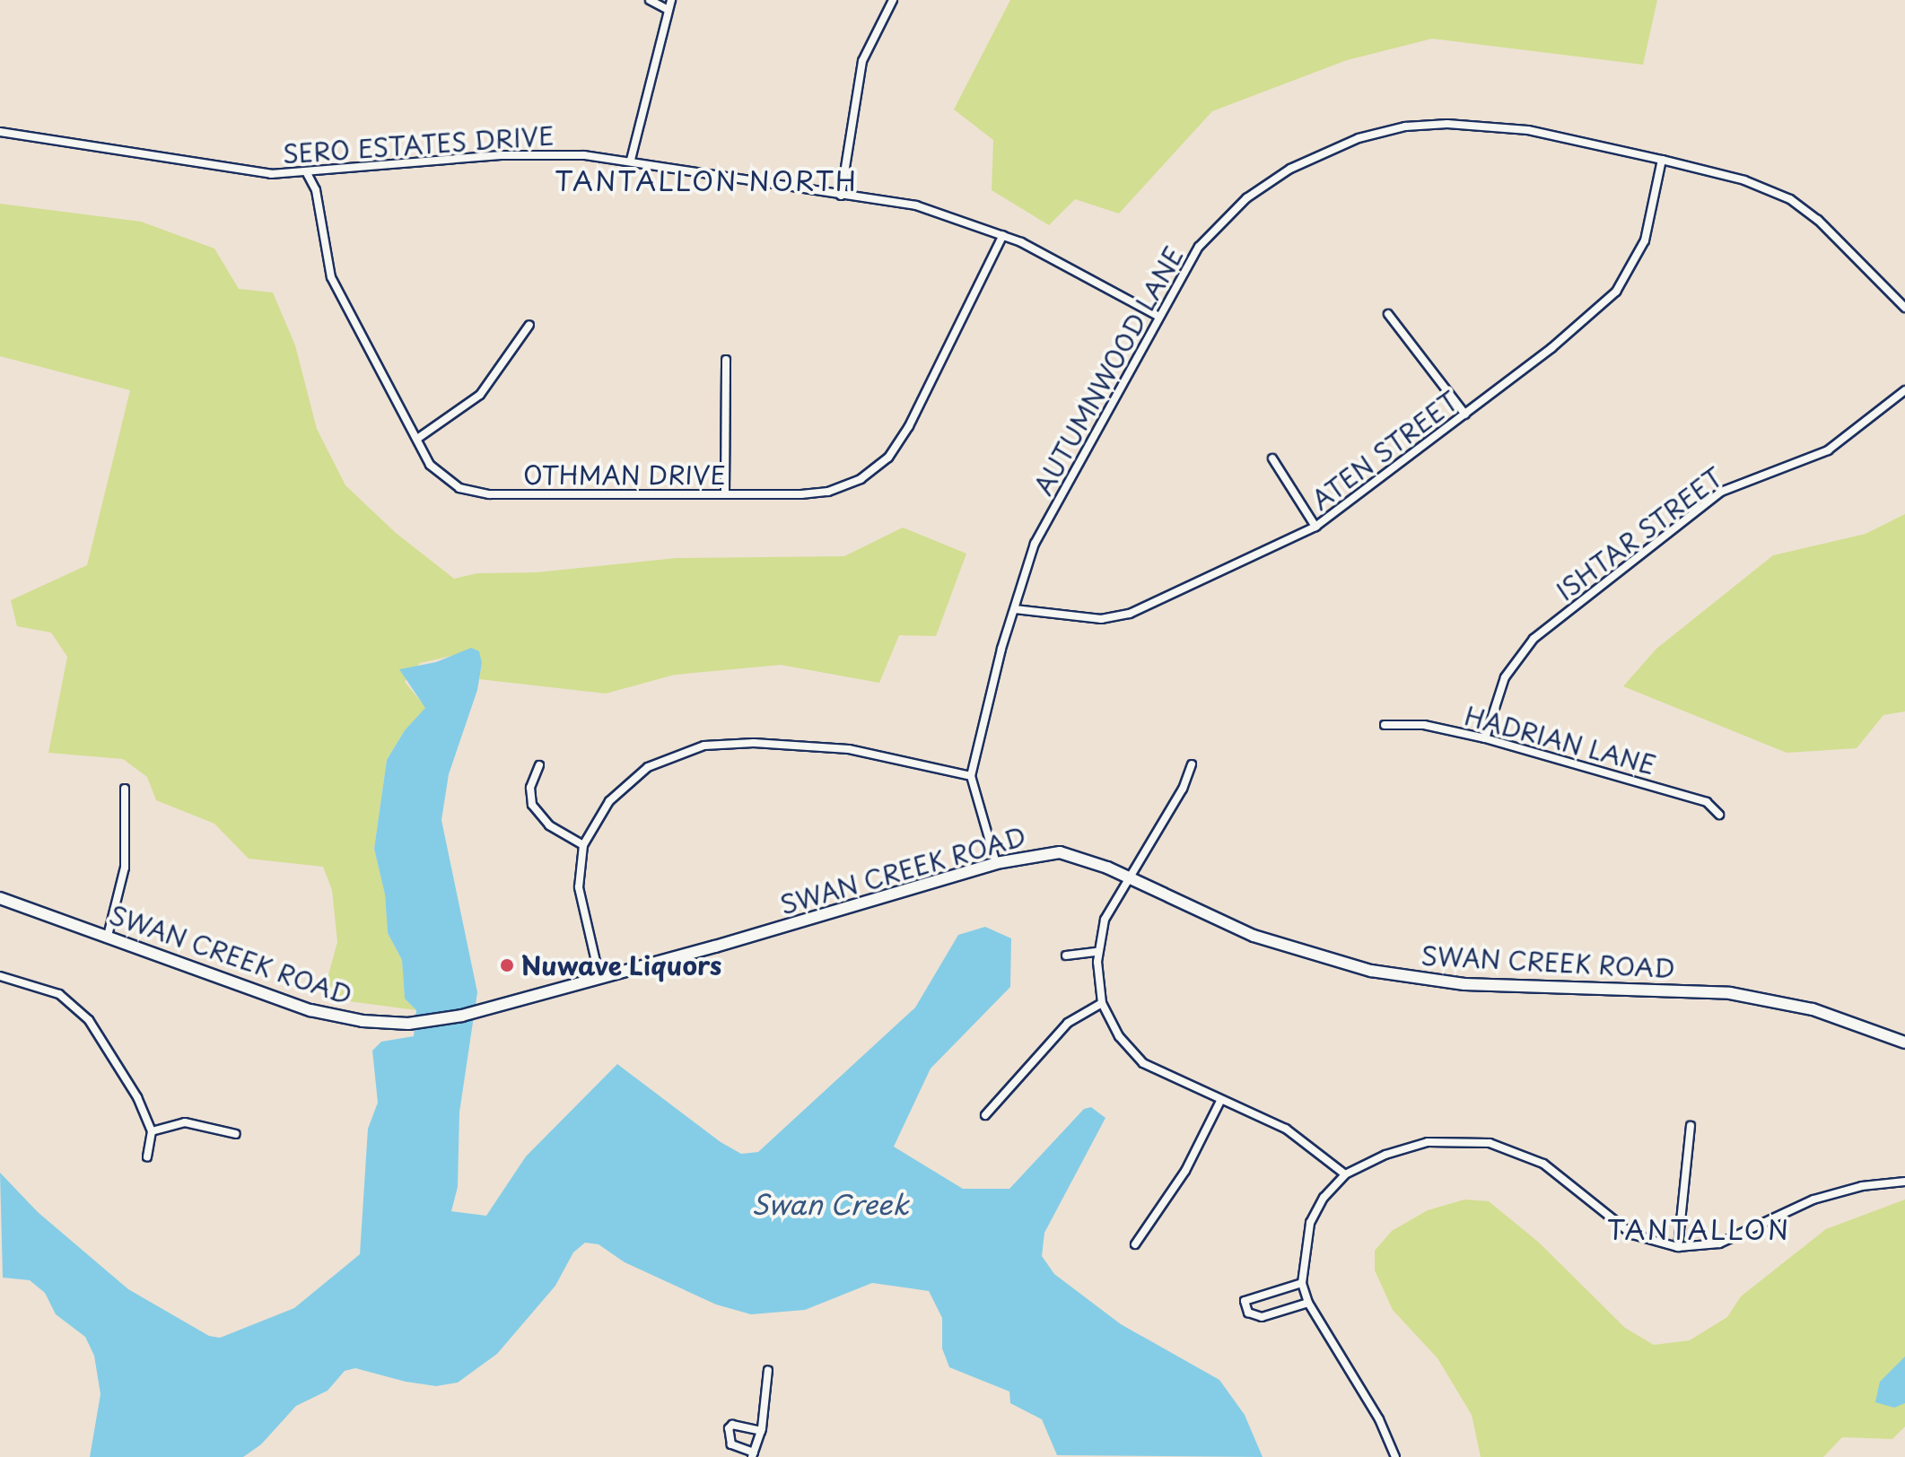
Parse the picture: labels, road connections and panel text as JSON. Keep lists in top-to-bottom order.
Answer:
{
  "streets": {
    "street": [
      "SERO ESTATES DRIVE",
      "AUTUMNWOOD LANE",
      "ATEN STREET",
      "OTHMAN DRIVE",
      "ISHTAR STREET",
      "HADRIAN LANE",
      "SWAN CREEK ROAD"
    ]
  },
  "crossings": [
    ["SERO ESTATES DRIVE", "AUTUMNWOOD LANE"],
    ["SERO ESTATES DRIVE", "OTHMAN DRIVE"],
    ["AUTUMNWOOD LANE", "ATEN STREET"],
    ["ISHTAR STREET", "HADRIAN LANE"]
  ],
  "districts": ["TANTALLON NORTH", "TANTALLON"],
  "water": ["Swan Creek"],
  "places": ["Nuwave Liquors"]
}
